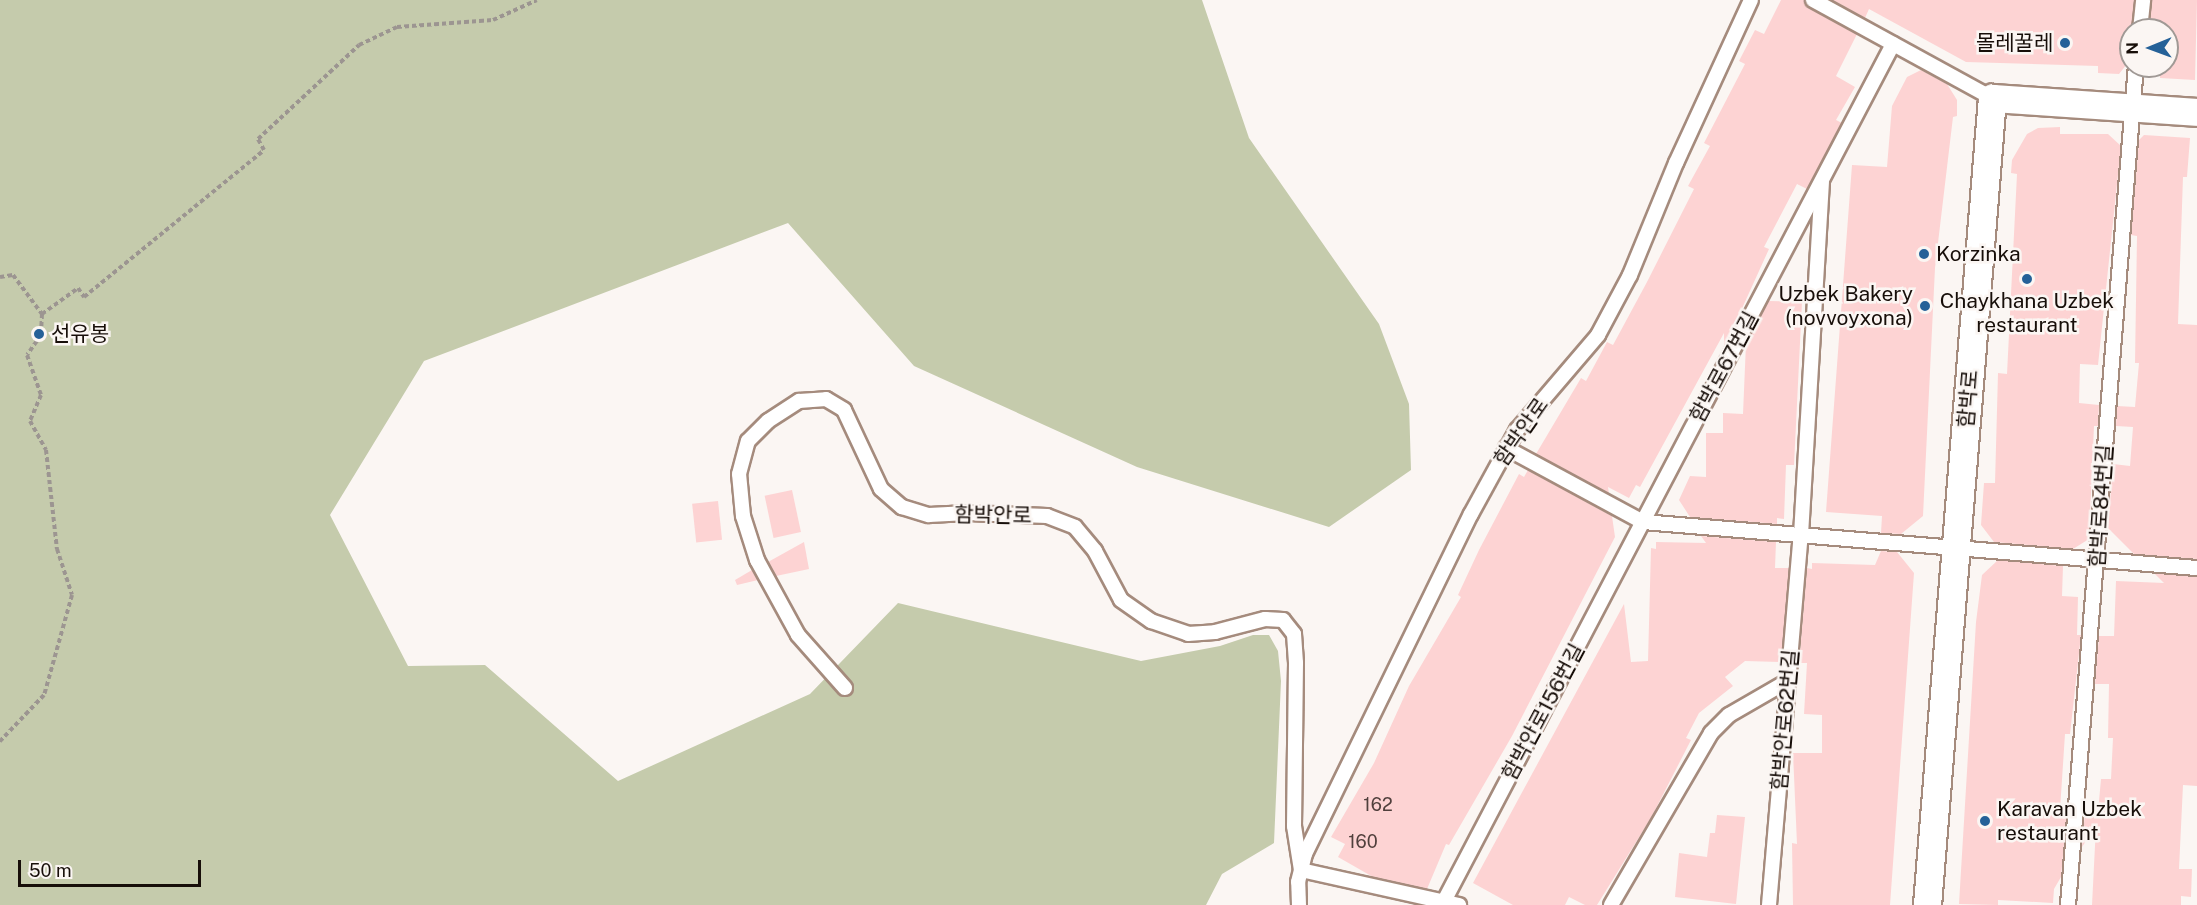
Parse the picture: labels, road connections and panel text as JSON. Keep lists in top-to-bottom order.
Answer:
{
  "streets": {
    "street": ["함박로"],
    "lane": [
      "함박로67번길",
      "함박안로",
      "함박로84번길",
      "함박안로156번길",
      "함박안로62번길"
    ]
  },
  "crossings": [
    ["함박로67번길", "함박안로156번길"],
    ["함박로67번길", "함박안로62번길"]
  ],
  "places": [
    "몰레꿀레",
    "Korzinka",
    "Chaykhana Uzbek restaurant",
    "Uzbek Bakery (novvoyxona)",
    "선유봉",
    "Karavan Uzbek restaurant"
  ],
  "house_numbers": ["162", "160"],
  "scale_bar": "50 m",
  "north": "left"
}
